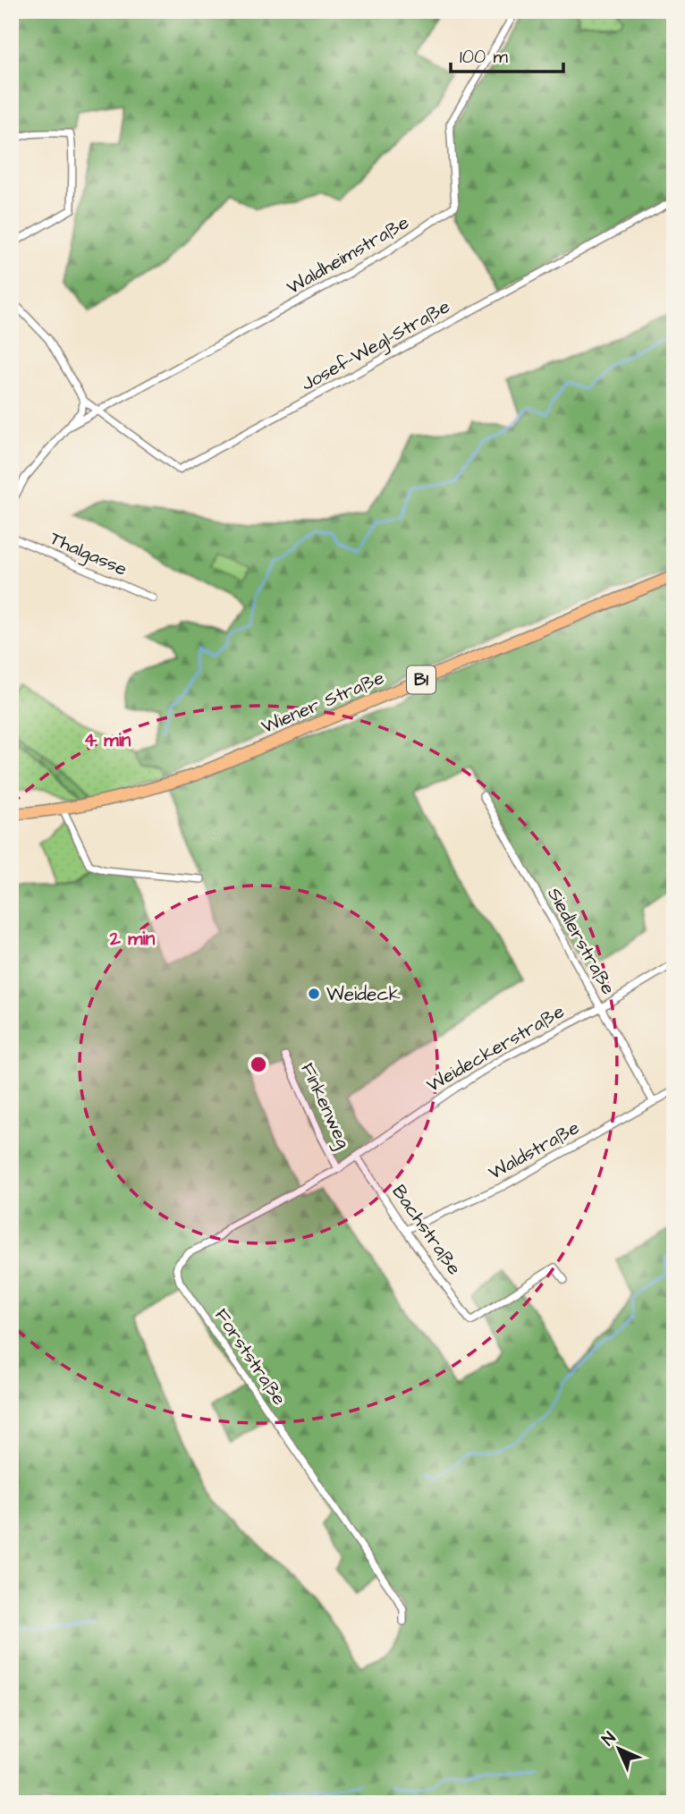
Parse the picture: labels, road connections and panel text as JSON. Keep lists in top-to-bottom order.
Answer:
{
  "streets": {
    "main road": ["B1", "Wiener Straße"],
    "street": [
      "Waldheimstraße",
      "Josef-Wegl-Straße",
      "Thalgasse",
      "Siedlerstraße",
      "Weideckerstraße",
      "Finkenweg",
      "Waldstraße",
      "Bachstraße",
      "Forststraße"
    ]
  },
  "crossings": [
    ["Waldheimstraße", "Josef-Wegl-Straße"],
    ["Siedlerstraße", "Weideckerstraße"],
    ["Siedlerstraße", "Waldstraße"],
    ["Weideckerstraße", "Finkenweg"],
    ["Weideckerstraße", "Bachstraße"],
    ["Weideckerstraße", "Forststraße"],
    ["Finkenweg", "Forststraße"],
    ["Waldstraße", "Bachstraße"]
  ],
  "places": ["Weideck"],
  "scale_bar": "100 m",
  "north": "top left",
  "rings": ["4 min", "2 min"]
}
